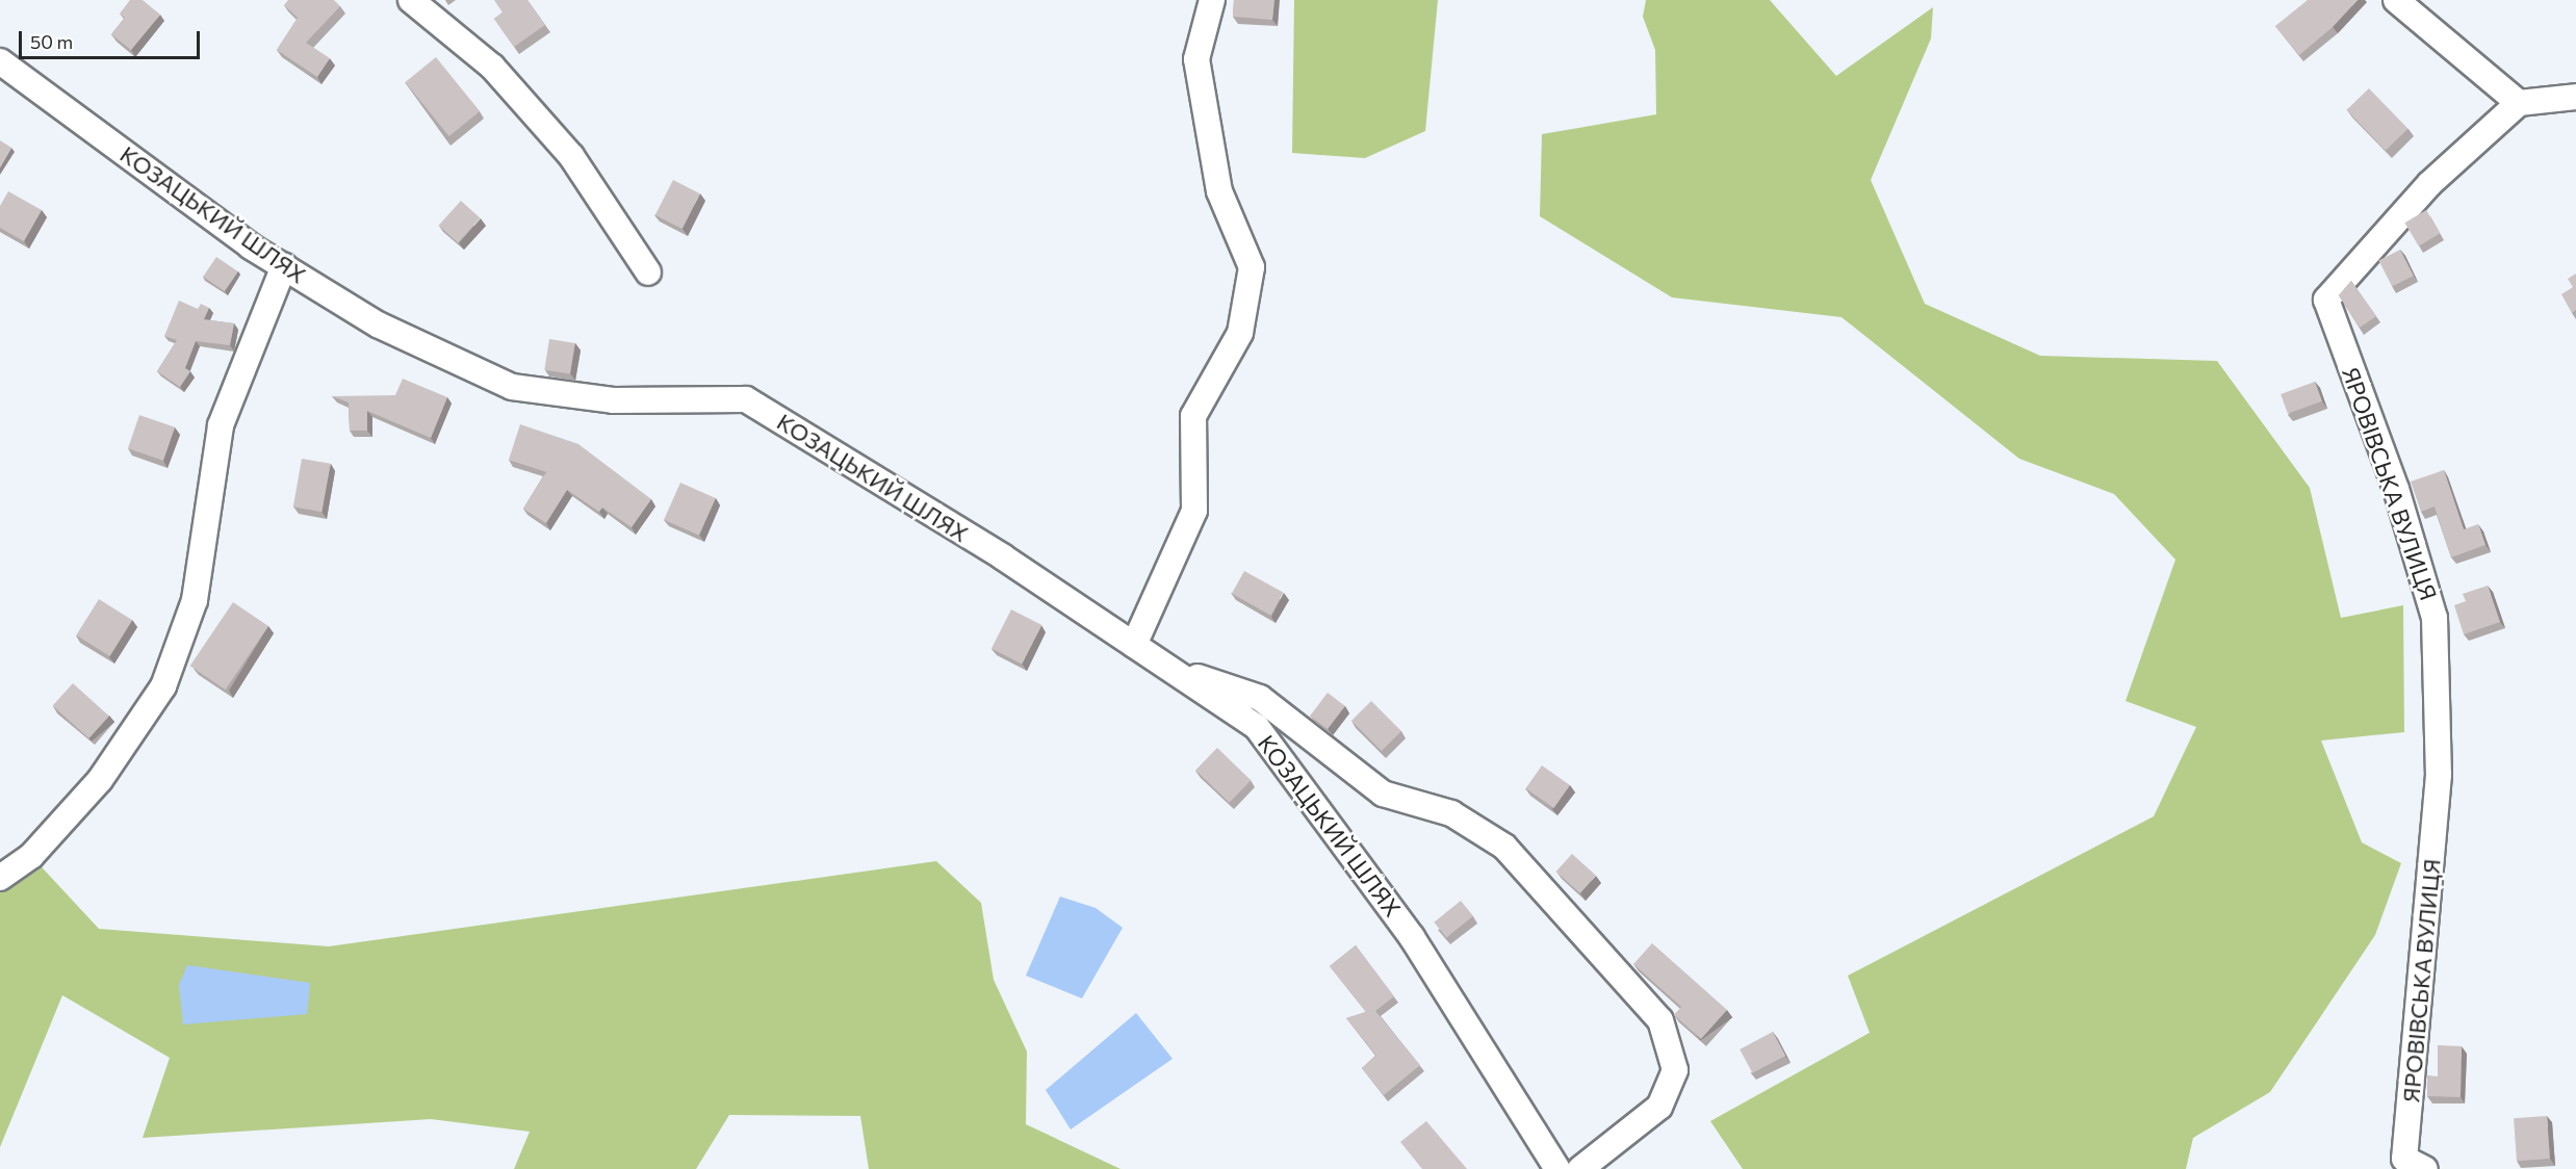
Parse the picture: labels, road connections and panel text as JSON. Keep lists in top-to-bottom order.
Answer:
{
  "streets": {
    "street": ["КОЗАЦЬКИЙ ШЛЯХ", "ЯРОВІВСЬКА ВУЛИЦЯ"]
  },
  "scale_bar": "50 m"
}
